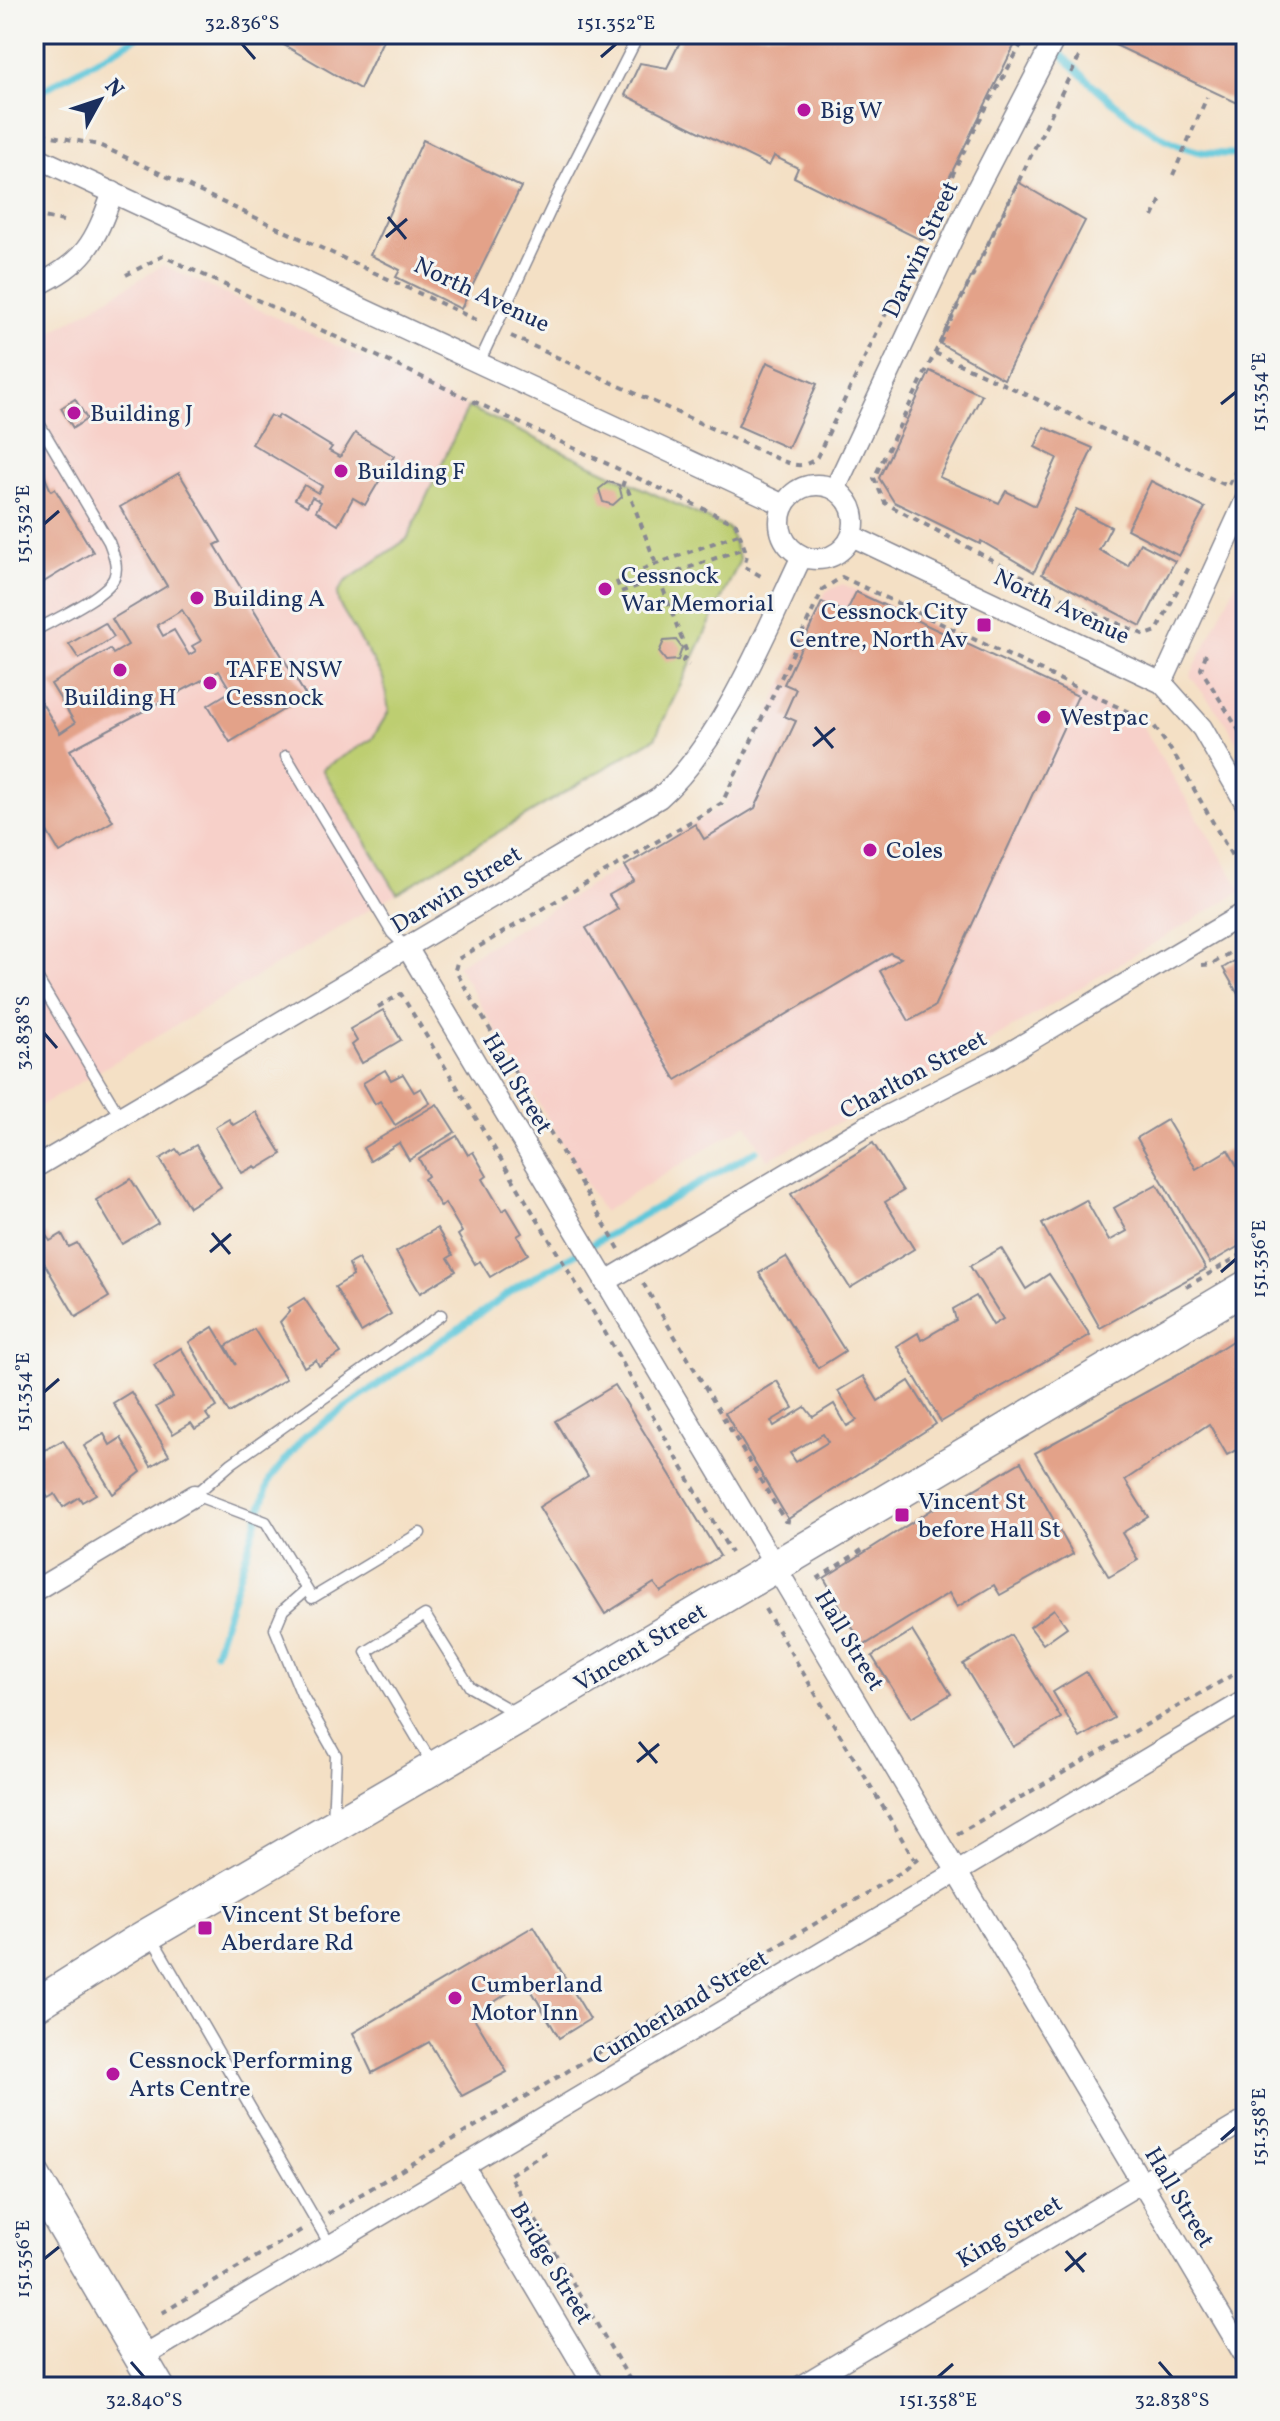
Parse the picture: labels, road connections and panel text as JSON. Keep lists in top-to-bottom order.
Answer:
{
  "streets": {
    "main road": ["Vincent Street"],
    "street": [
      "Darwin Street",
      "North Avenue",
      "Charlton Street",
      "Hall Street",
      "Cumberland Street",
      "King Street",
      "Bridge Street"
    ]
  },
  "crossings": [
    ["Darwin Street", "North Avenue"],
    ["Darwin Street", "Hall Street"],
    ["Charlton Street", "Hall Street"],
    ["Hall Street", "Vincent Street"],
    ["Hall Street", "Cumberland Street"],
    ["Hall Street", "King Street"],
    ["Cumberland Street", "Bridge Street"]
  ],
  "places": {
    "other": [
      "Big W",
      "Building J",
      "Building F",
      "Cessnock War Memorial",
      "Building A",
      "Building H",
      "TAFE NSW Cessnock",
      "Westpac",
      "Coles",
      "Cumberland Motor Inn",
      "Cessnock Performing Arts Centre"
    ],
    "transit": ["Cessnock City Centre, North Av", "Vincent St before Hall St", "Vincent St before Aberdare Rd"]
  },
  "north": "top right",
  "coordinates": [
    "32.836°S",
    "151.352°E",
    "151.354°E",
    "32.838°S",
    "151.356°E",
    "151.358°E",
    "32.840°S"
  ]
}
